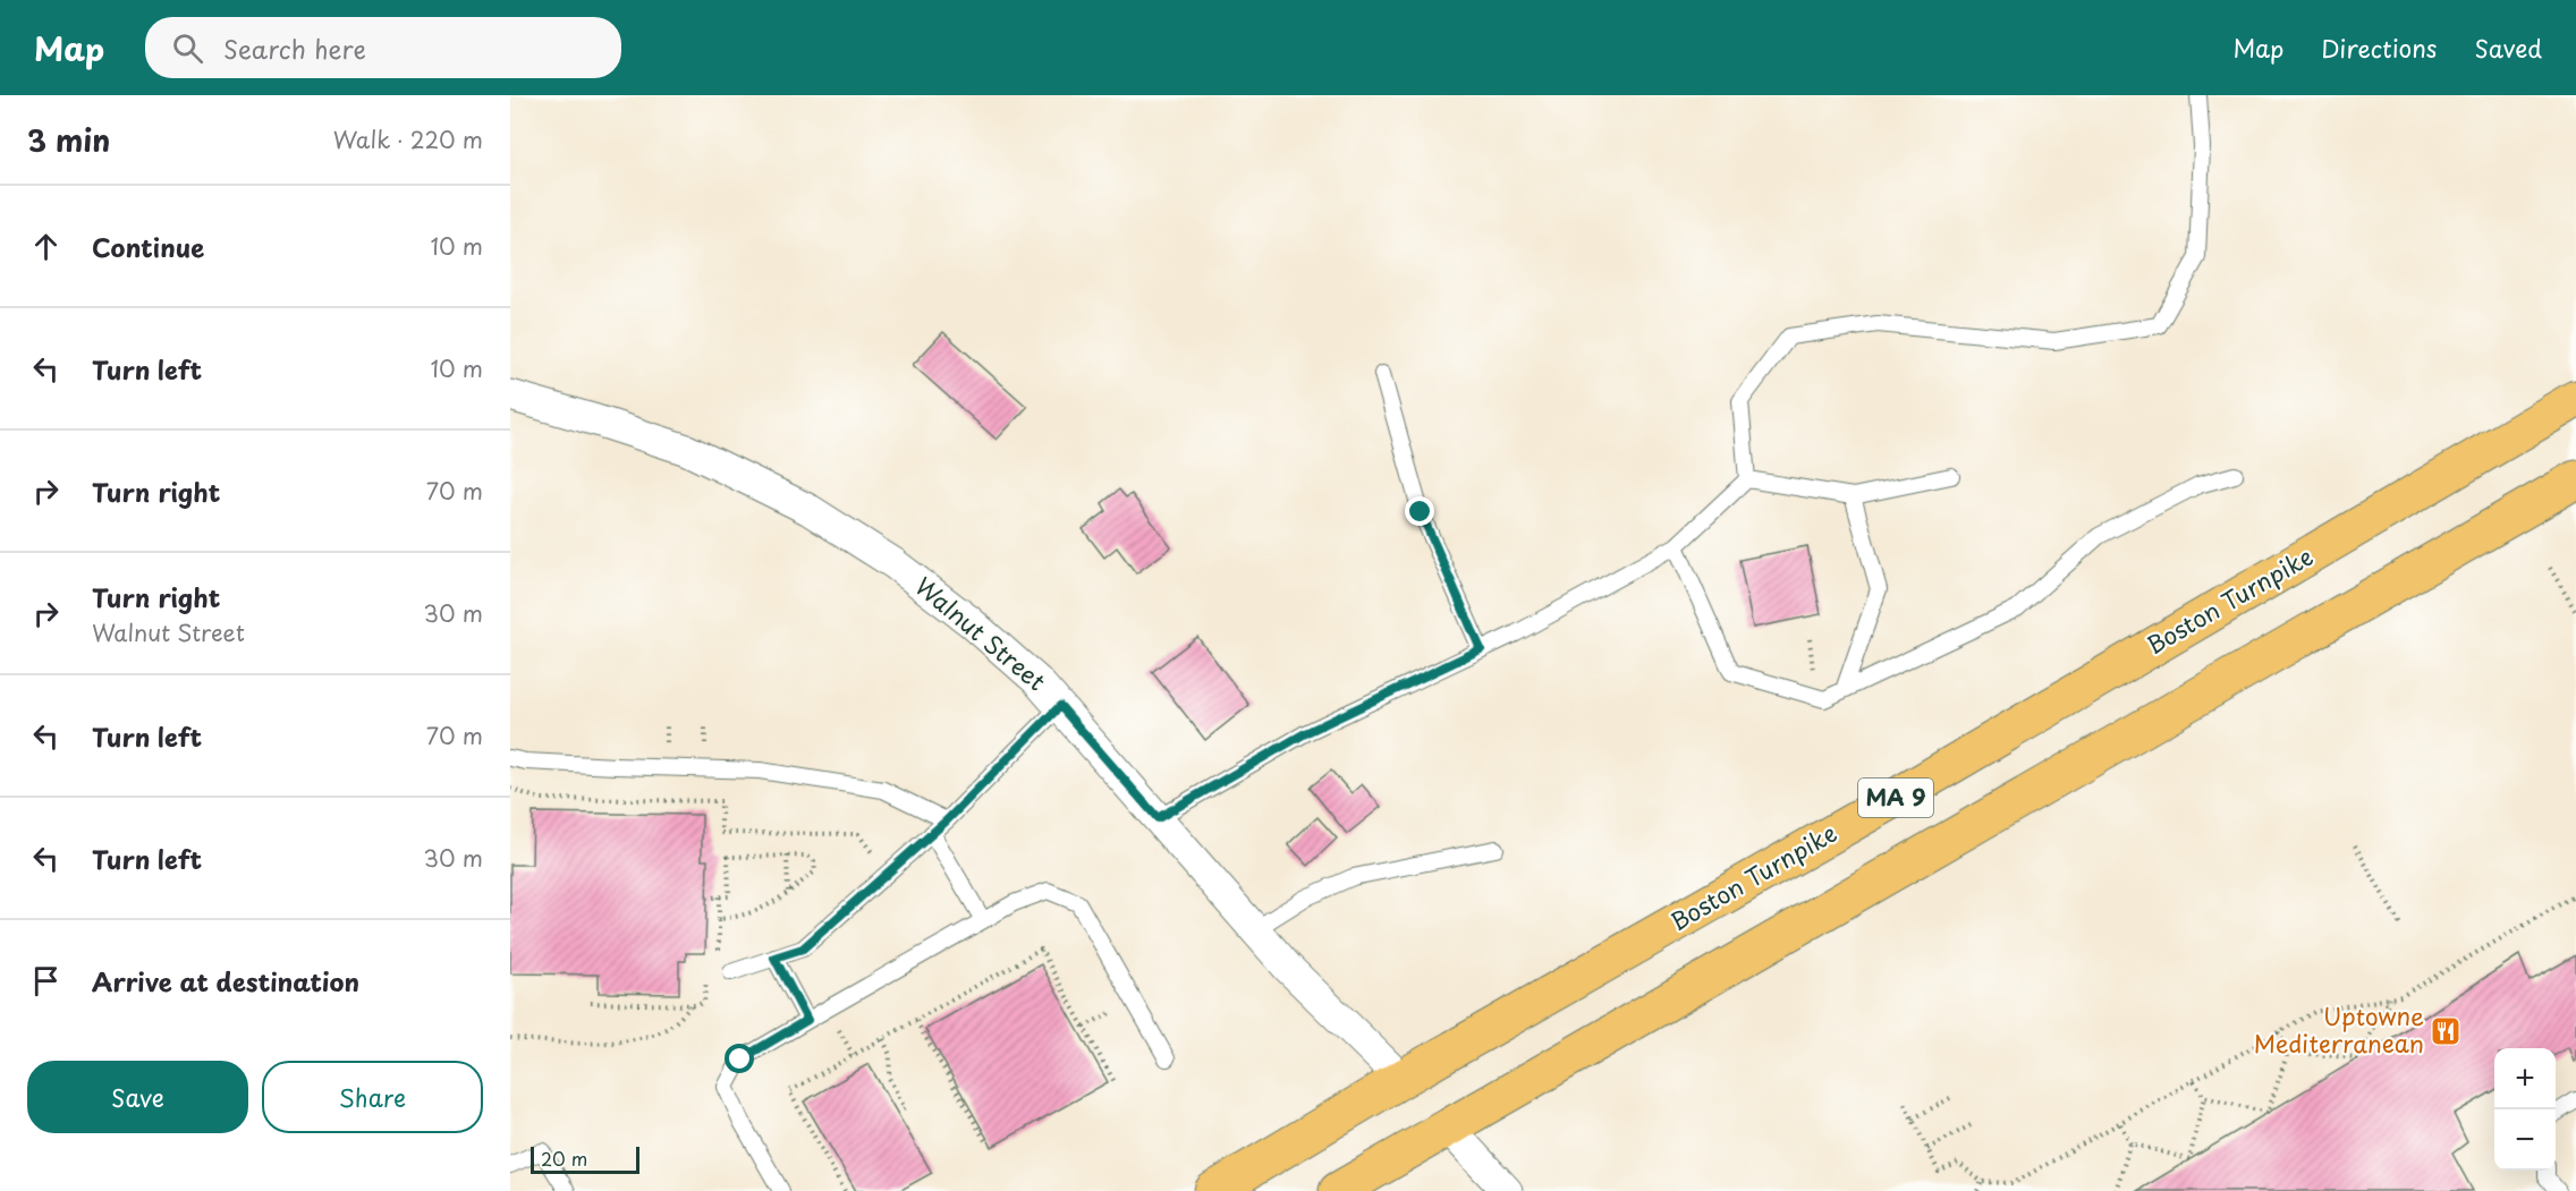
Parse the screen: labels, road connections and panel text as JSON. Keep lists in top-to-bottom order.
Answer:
{
  "streets": {
    "highway": ["Boston Turnpike", "MA 9"],
    "street": ["Walnut Street"]
  },
  "crossings": [
    ["Boston Turnpike", "Walnut Street"]
  ],
  "places": {
    "restaurant": ["Uptowne Mediterranean"]
  },
  "scale_bar": "20 m",
  "page": {
    "header": "Map",
    "search": "Search here",
    "nav": ["Map", "Directions", "Saved"],
    "heading": ["3 min", "Walk · 220 m"],
    "list": [
      ["Continue", "10 m"],
      ["Turn left", "10 m"],
      ["Turn right", "70 m"],
      ["Turn right", "Walnut Street", "30 m"],
      ["Turn left", "70 m"],
      ["Turn left", "30 m"],
      "Arrive at destination"
    ],
    "buttons": ["Save", "Share"],
    "map_buttons": ["+", "−"],
    "scale": "20 m"
  }
}
